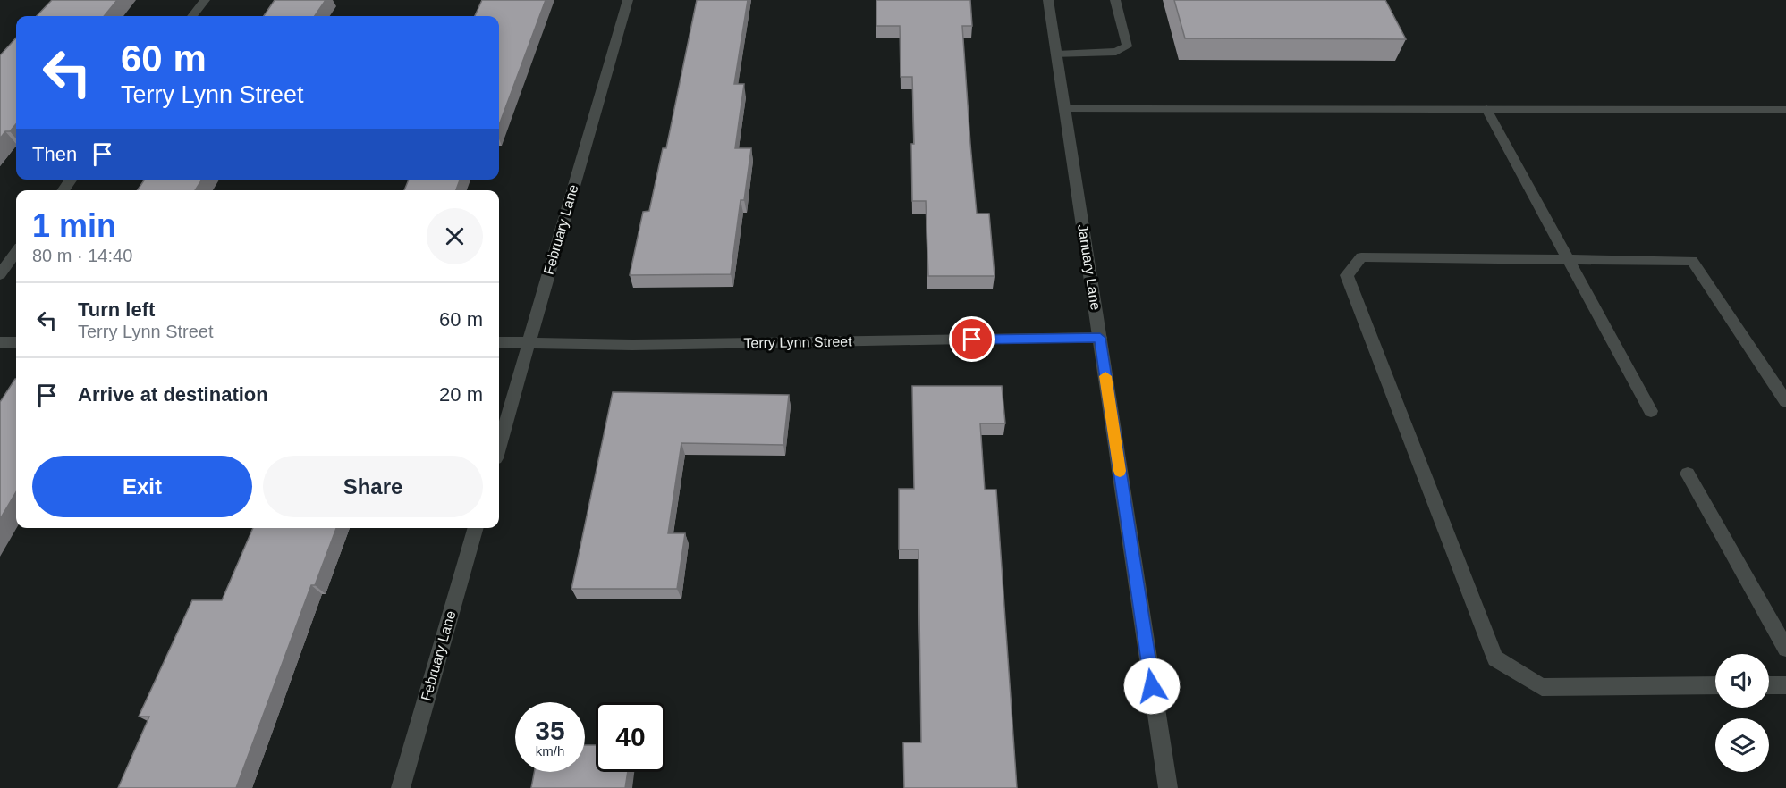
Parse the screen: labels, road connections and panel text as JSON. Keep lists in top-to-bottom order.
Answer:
{
  "streets": {
    "street": ["February Lane", "January Lane", "Terry Lynn Street"]
  },
  "crossings": [
    ["February Lane", "Terry Lynn Street"],
    ["January Lane", "Terry Lynn Street"]
  ],
  "page": {
    "turn": ["60 m", "Terry Lynn Street"],
    "then": "Then",
    "heading": ["1 min", "80 m · 14:40"],
    "list": [
      {
        "name": "Turn left",
        "note": "Terry Lynn Street",
        "value": "60 m"
      },
      {
        "name": "Arrive at destination",
        "value": "20 m"
      }
    ],
    "buttons": ["Exit", "Share"],
    "speed": "35 km/h",
    "limit": "40"
  }
}
